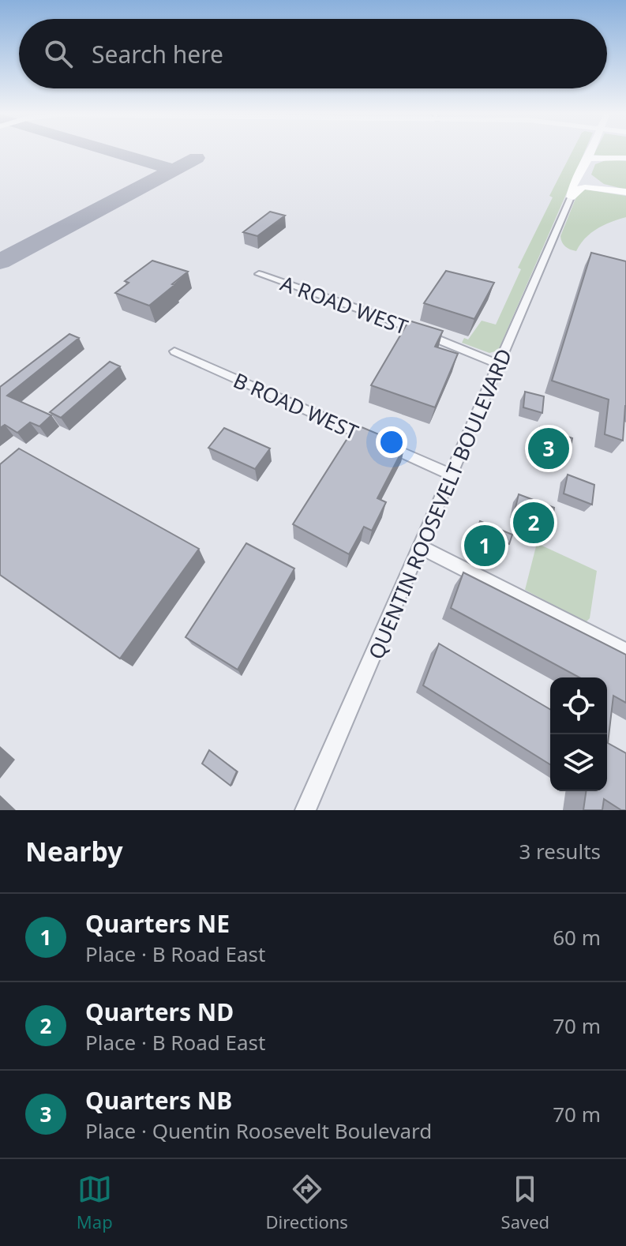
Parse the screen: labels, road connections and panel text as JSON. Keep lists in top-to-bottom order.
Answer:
{
  "streets": {
    "street": ["A ROAD WEST", "B ROAD WEST", "QUENTIN ROOSEVELT BOULEVARD"]
  },
  "crossings": [
    ["A ROAD WEST", "QUENTIN ROOSEVELT BOULEVARD"],
    ["B ROAD WEST", "QUENTIN ROOSEVELT BOULEVARD"]
  ],
  "page": {
    "search": "Search here",
    "pins": ["3", "2", "1"],
    "heading": ["Nearby", "3 results"],
    "list": [
      {
        "mark": "1",
        "name": "Quarters NE",
        "note": "Place · B Road East",
        "value": "60 m"
      },
      {
        "mark": "2",
        "name": "Quarters ND",
        "note": "Place · B Road East",
        "value": "70 m"
      },
      {
        "mark": "3",
        "name": "Quarters NB",
        "note": "Place · Quentin Roosevelt Boulevard",
        "value": "70 m"
      }
    ],
    "nav": ["Map", "Directions", "Saved"]
  }
}
